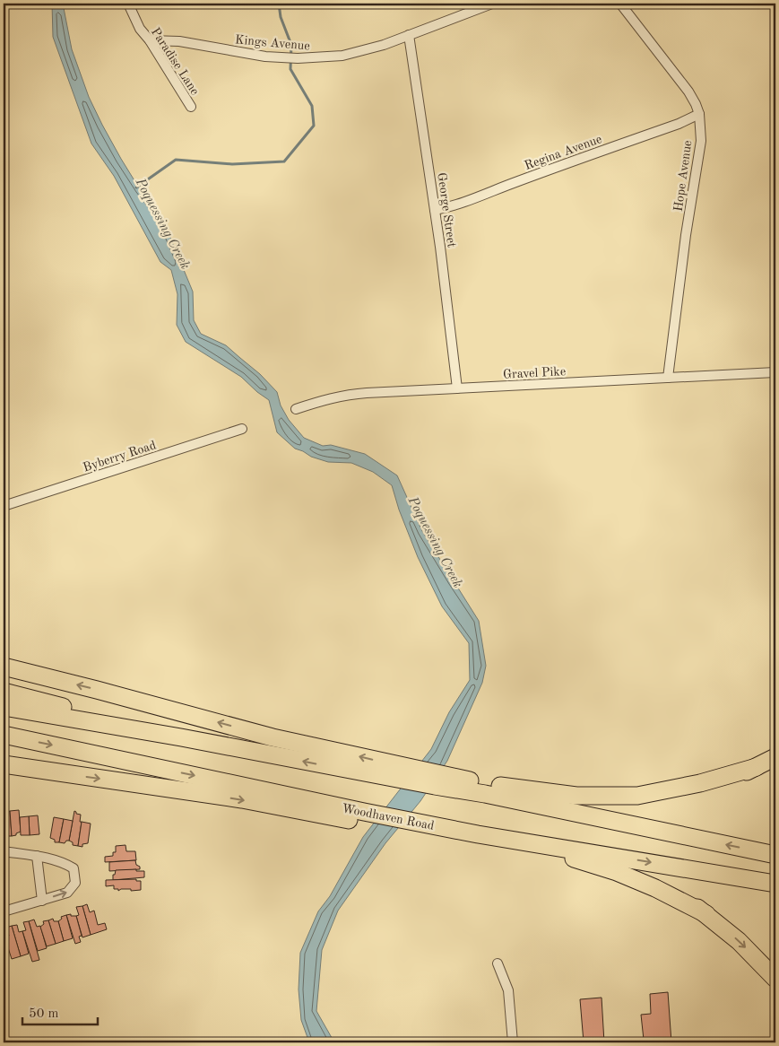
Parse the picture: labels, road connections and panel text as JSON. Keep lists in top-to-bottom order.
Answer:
{
  "streets": {
    "highway": ["Woodhaven Road"],
    "street": [
      "Kings Avenue",
      "Paradise Lane",
      "Regina Avenue",
      "Hope Avenue",
      "George Street",
      "Gravel Pike",
      "Byberry Road"
    ]
  },
  "crossings": [
    ["Kings Avenue", "Paradise Lane"],
    ["Kings Avenue", "George Street"],
    ["Regina Avenue", "Hope Avenue"],
    ["Regina Avenue", "George Street"],
    ["Hope Avenue", "Gravel Pike"],
    ["George Street", "Gravel Pike"]
  ],
  "water": ["Poquessing Creek"],
  "scale_bar": "50 m"
}
